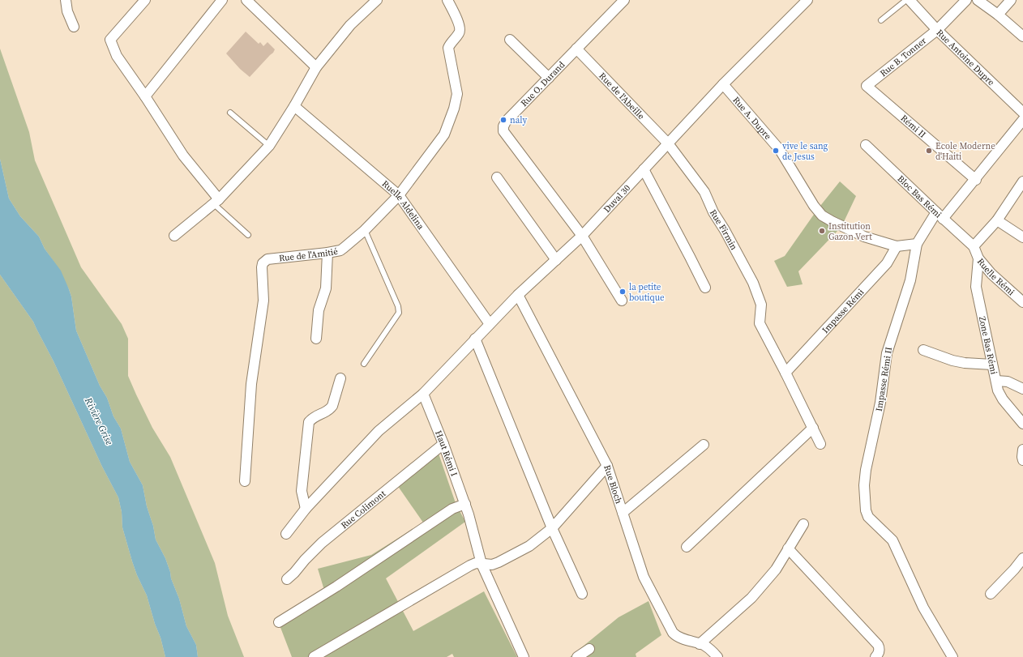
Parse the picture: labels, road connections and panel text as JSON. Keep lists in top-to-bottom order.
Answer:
{
  "streets": {
    "street": [
      "Rue B. Tonner",
      "Rue Antoine Dupre",
      "Rue O. Durand",
      "Rue de l'Abeille",
      "Rue A. Dupre",
      "Rémi II",
      "Bloc Bas Rémi",
      "Duval 30",
      "Ruelle Aldelina",
      "Rue Firmin",
      "Rue de l'Amitié",
      "Ruelle Rémi",
      "Impasse Rémi",
      "Zone Bas Rémi",
      "Impasse Rémi II",
      "Haut Rémi I",
      "Rue Bloch",
      "Rue Colimont"
    ]
  },
  "crossings": [
    ["Rue B. Tonner", "Rue Antoine Dupre"],
    ["Rue B. Tonner", "Rémi II"],
    ["Rue O. Durand", "Rue de l'Abeille"],
    ["Rue O. Durand", "Duval 30"],
    ["Rue de l'Abeille", "Duval 30"],
    ["Rue de l'Abeille", "Rue Firmin"],
    ["Rue A. Dupre", "Duval 30"],
    ["Rue A. Dupre", "Impasse Rémi"],
    ["Rue A. Dupre", "Impasse Rémi II"],
    ["Bloc Bas Rémi", "Ruelle Rémi"],
    ["Duval 30", "Ruelle Aldelina"],
    ["Duval 30", "Rue Firmin"],
    ["Duval 30", "Haut Rémi I"],
    ["Duval 30", "Rue Bloch"],
    ["Ruelle Aldelina", "Rue de l'Amitié"],
    ["Rue Firmin", "Impasse Rémi"],
    ["Ruelle Rémi", "Zone Bas Rémi"],
    ["Haut Rémi I", "Rue Colimont"]
  ],
  "water": ["Rivière Grise"],
  "places": [
    "naly",
    "vive le sang de Jesus",
    "Ecole Moderne d'Haiti",
    "Institution Gazon Vert",
    "la petite boutique"
  ]
}
